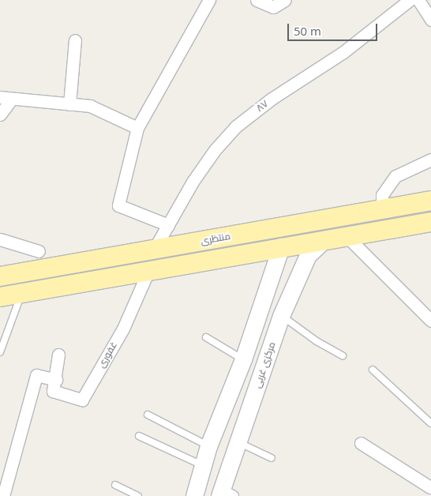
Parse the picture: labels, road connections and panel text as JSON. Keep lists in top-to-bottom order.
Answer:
{
  "streets": {
    "main road": ["منتظری", "مرکزی غربی"],
    "street": ["۸۷", "غفوری"]
  },
  "crossings": [
    ["۸۷", "منتظری"],
    ["منتظری", "غفوری"],
    ["منتظری", "مرکزی غربی"]
  ],
  "scale_bar": "50 m"
}
